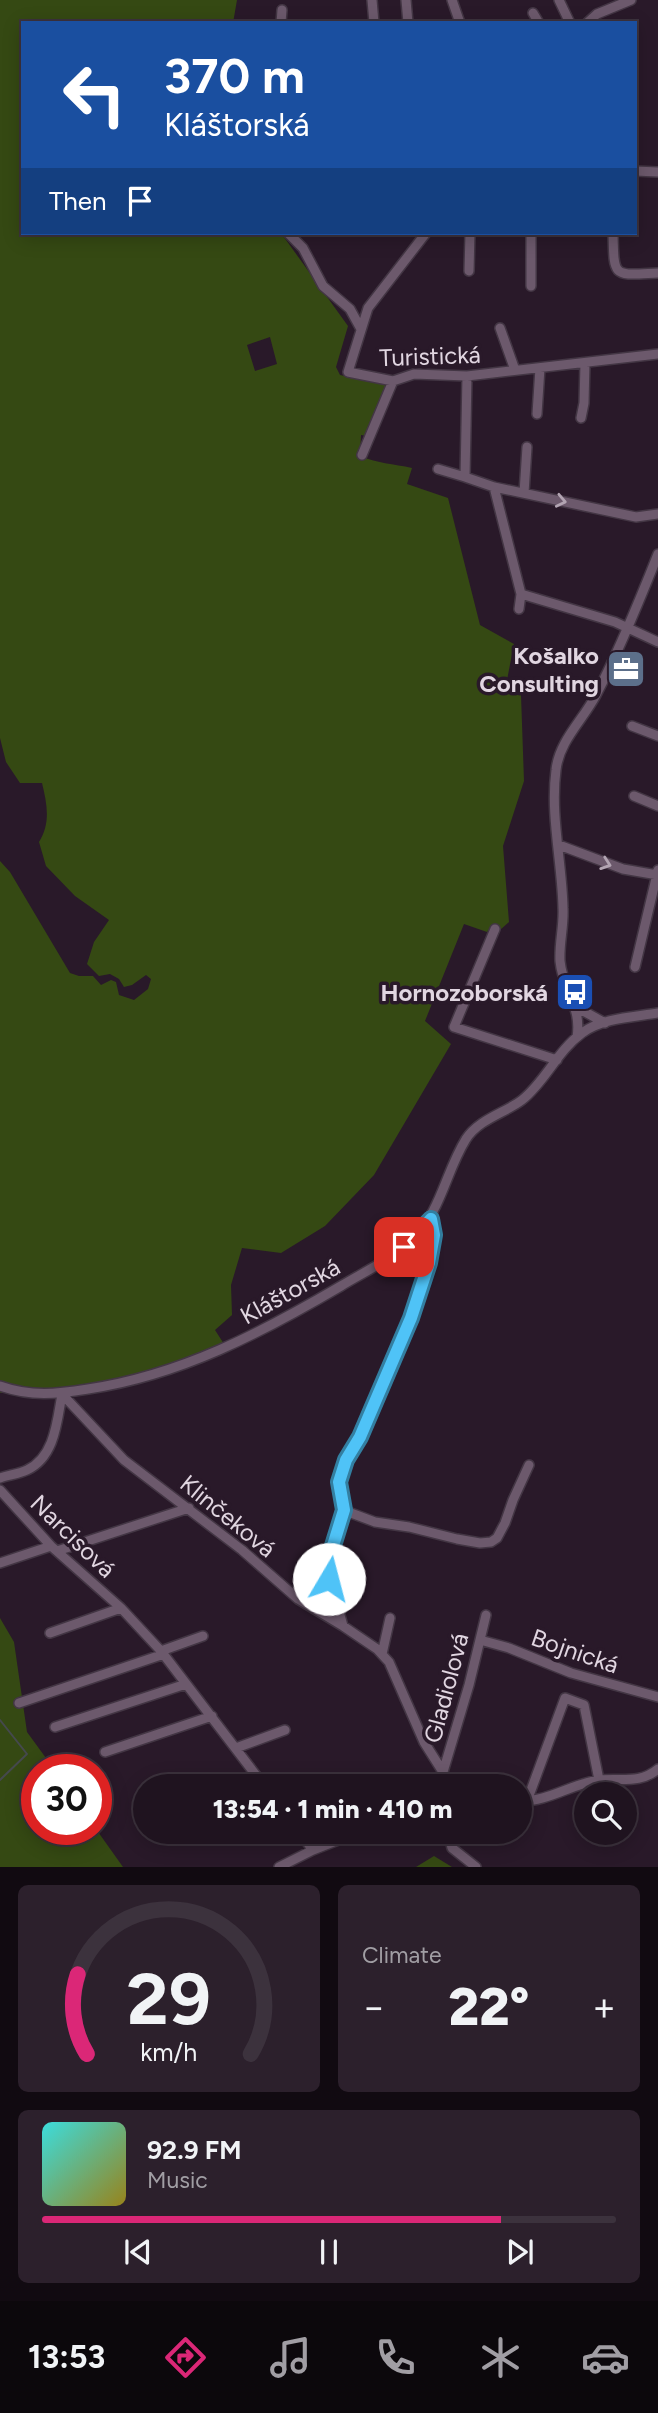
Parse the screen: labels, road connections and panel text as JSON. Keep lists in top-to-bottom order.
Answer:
{
  "streets": {
    "street": [
      "Turistická",
      "Kláštorská",
      "Klinčeková",
      "Narcisová",
      "Bojnická",
      "Gladiolová"
    ]
  },
  "crossings": [
    ["Kláštorská", "Klinčeková"],
    ["Klinčeková", "Gladiolová"],
    ["Bojnická", "Gladiolová"]
  ],
  "places": {
    "office": ["Košalko Consulting"],
    "bus stop": ["Hornozoborská"]
  },
  "page": {
    "turn": ["370 m", "Kláštorská"],
    "then": "Then",
    "limit": "30",
    "trip": "13:54 · 1 min · 410 m",
    "tile": "Climate",
    "heat": ["−", "22°", "+"],
    "song": ["92.9 FM", "Music"],
    "tabs": "13:53",
    "gauge": ["29", "km/h"]
  }
}
